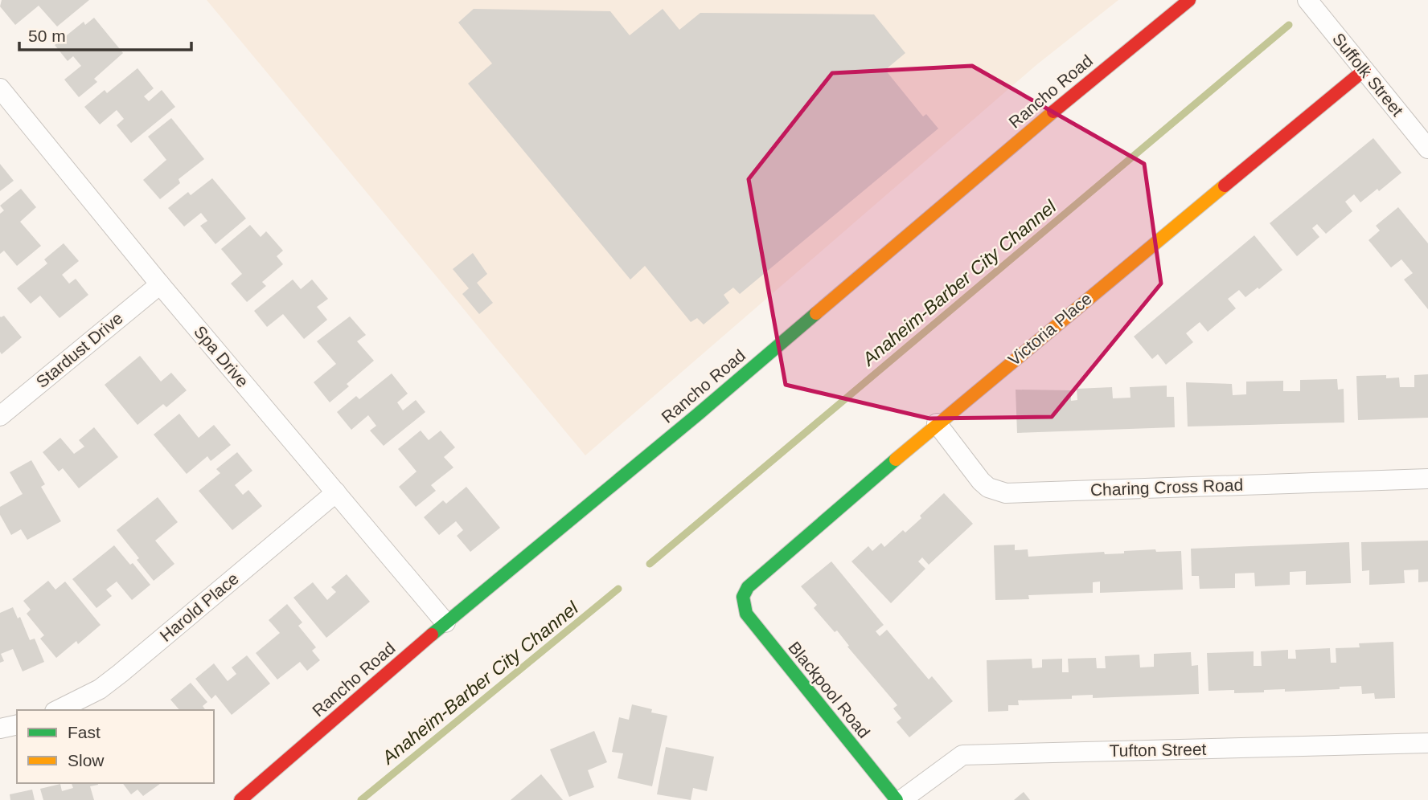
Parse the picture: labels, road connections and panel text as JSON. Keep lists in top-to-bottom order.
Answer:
{
  "streets": {
    "street": [
      "Suffolk Street",
      "Rancho Road",
      "Victoria Place",
      "Stardust Drive",
      "Spa Drive",
      "Charing Cross Road",
      "Harold Place",
      "Blackpool Road",
      "Tufton Street"
    ]
  },
  "crossings": [
    ["Suffolk Street", "Victoria Place"],
    ["Rancho Road", "Spa Drive"],
    ["Victoria Place", "Charing Cross Road"],
    ["Victoria Place", "Blackpool Road"],
    ["Stardust Drive", "Spa Drive"],
    ["Spa Drive", "Harold Place"]
  ],
  "water": ["Anaheim-Barber City Channel"],
  "legend": ["Fast", "Slow"],
  "scale_bar": "50 m"
}
